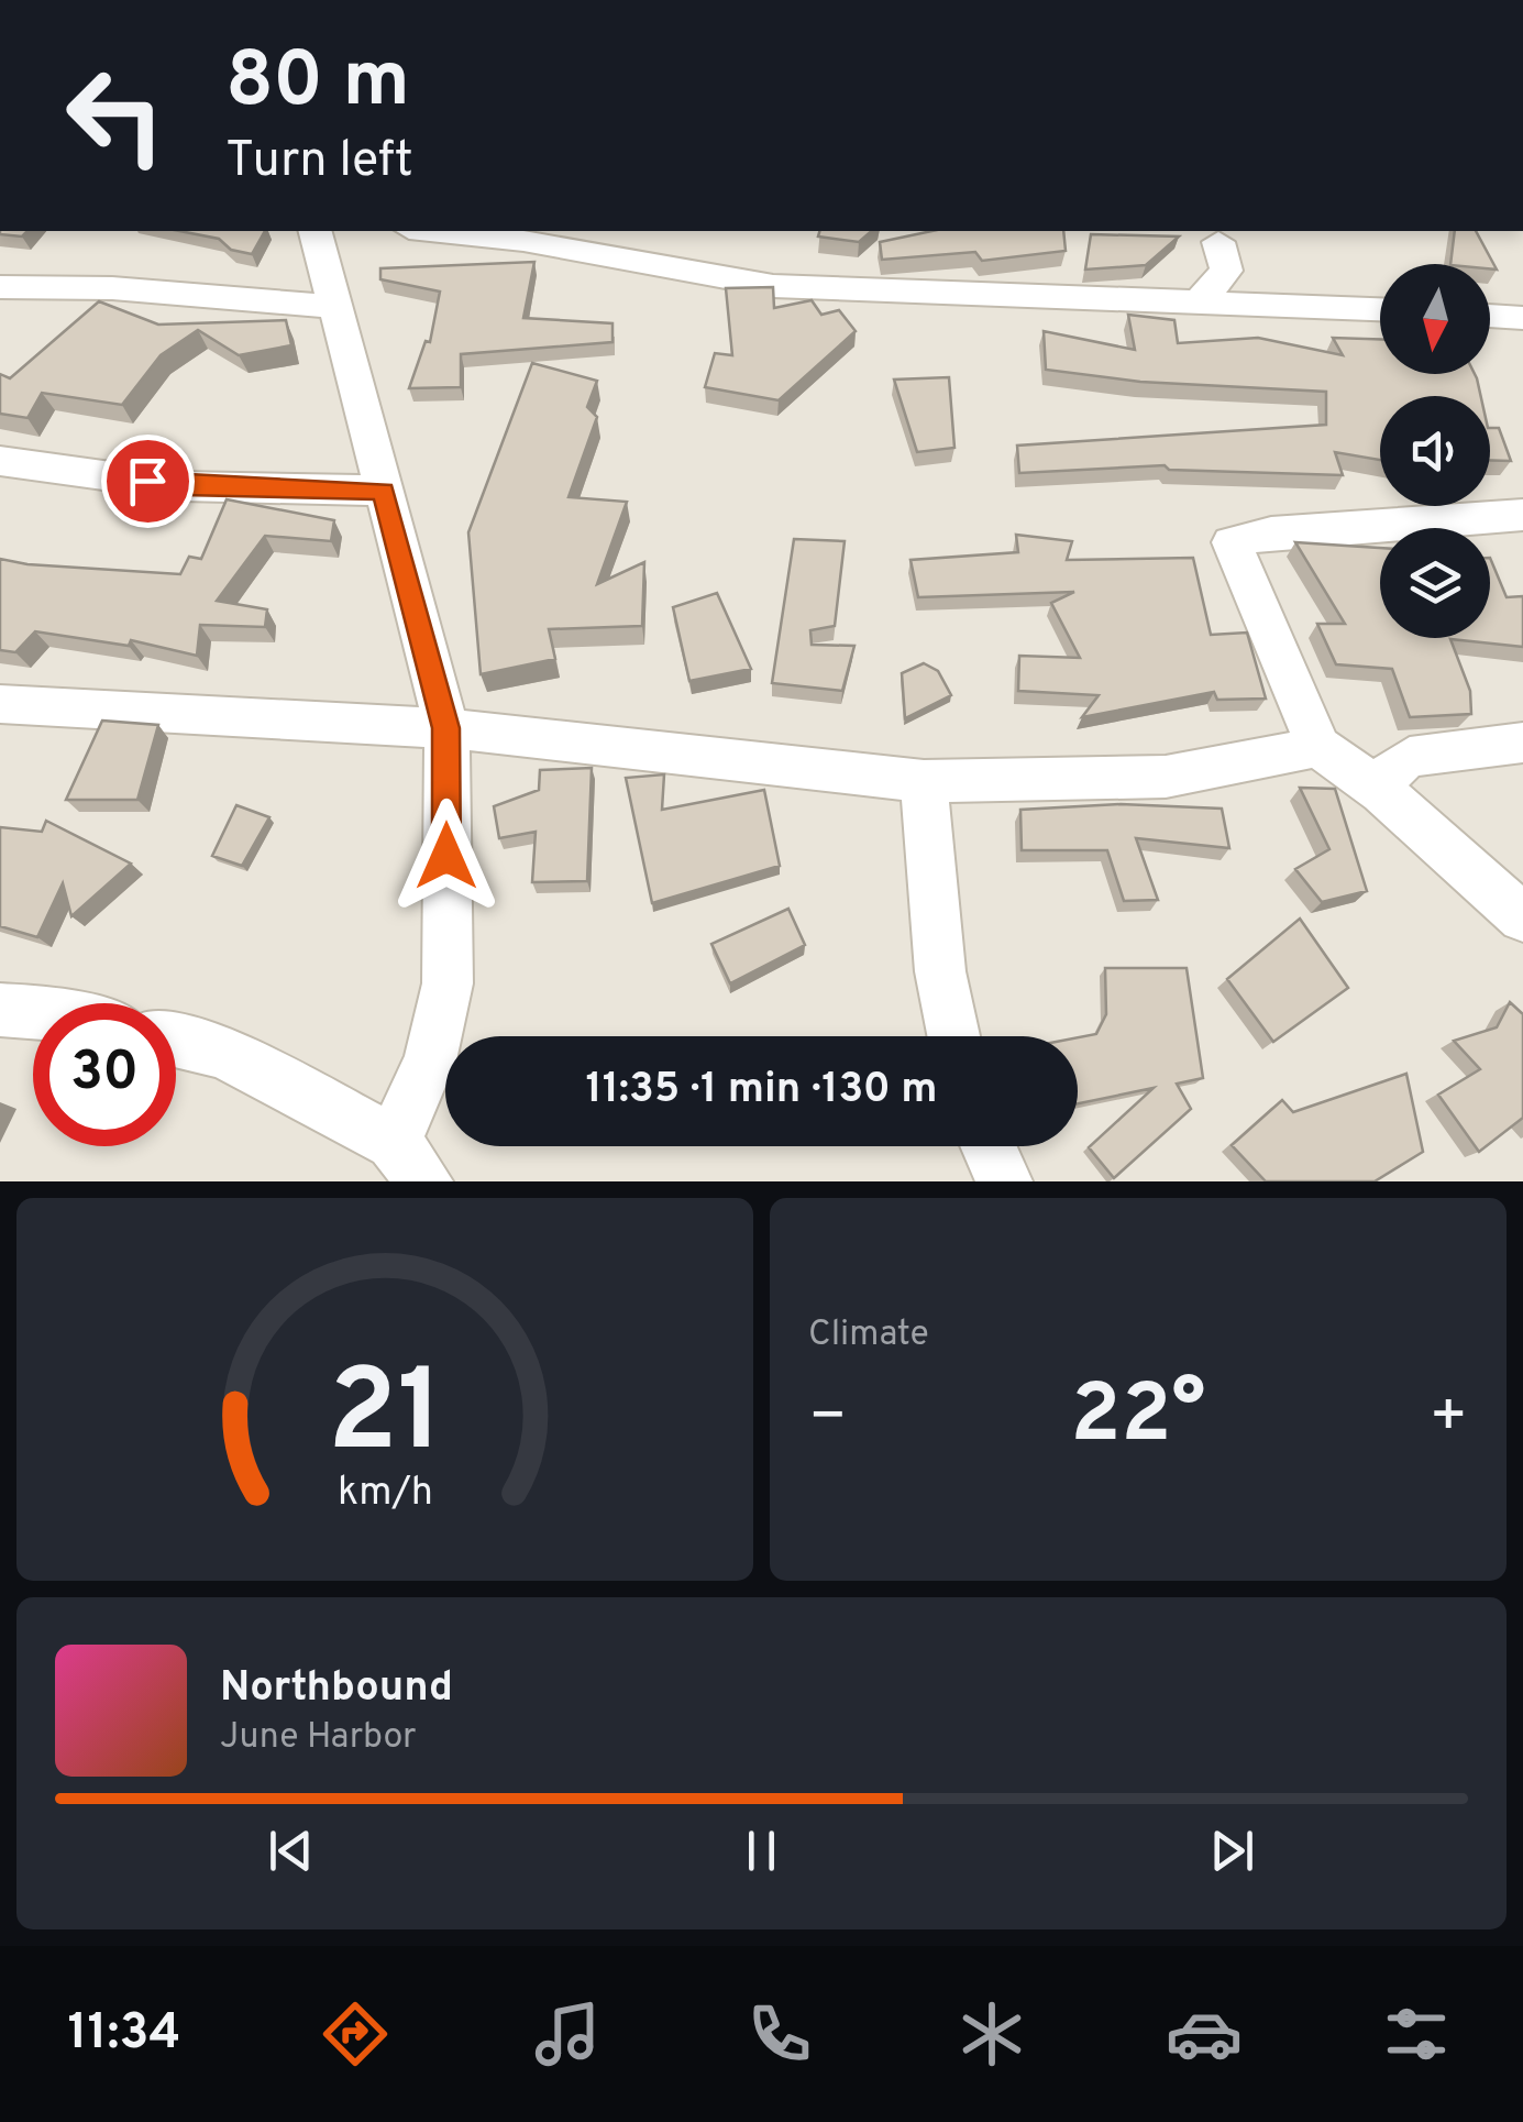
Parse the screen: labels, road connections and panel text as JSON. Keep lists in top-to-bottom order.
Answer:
{
  "north": "bottom",
  "page": {
    "turn": ["80 m", "Turn left"],
    "limit": "30",
    "trip": "11:35 · 1 min · 130 m",
    "tile": "Climate",
    "heat": ["−", "22°", "+"],
    "song": ["Northbound", "June Harbor"],
    "tabs": "11:34",
    "gauge": ["21", "km/h"]
  }
}
